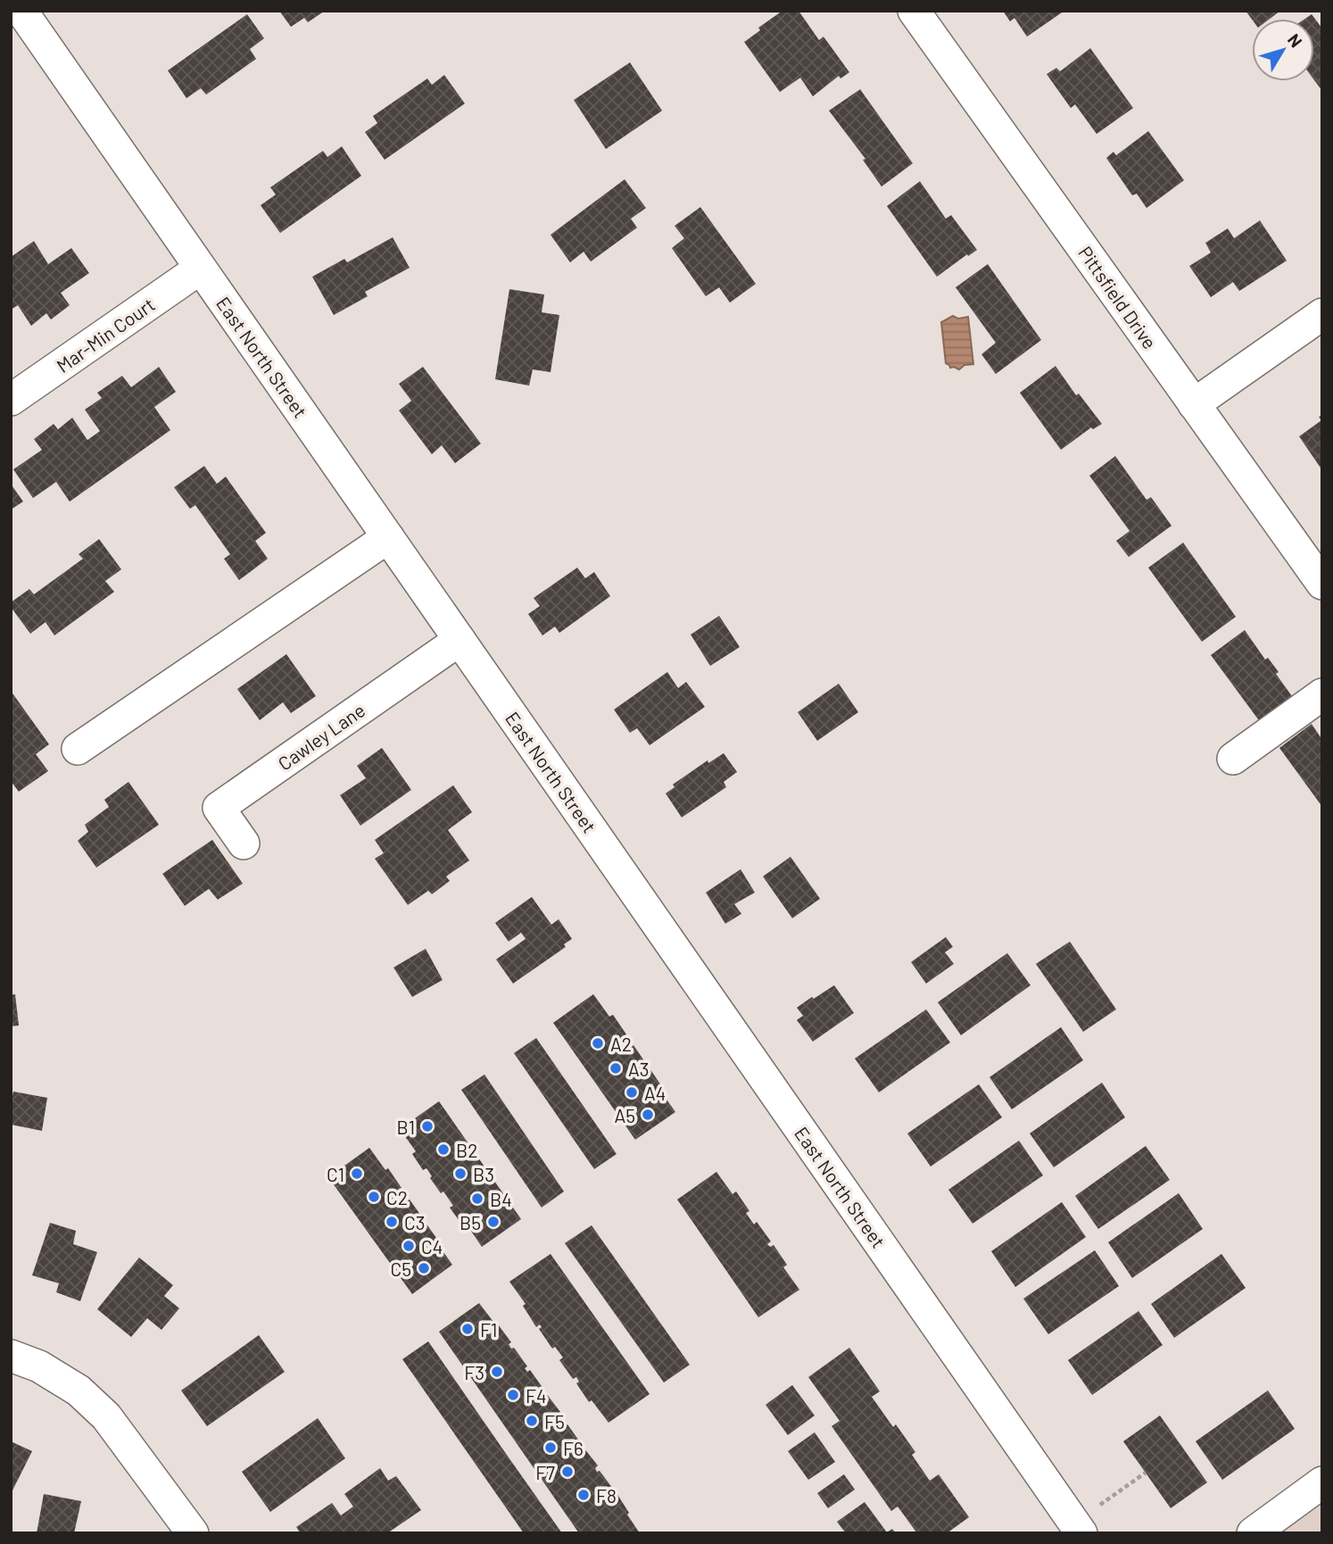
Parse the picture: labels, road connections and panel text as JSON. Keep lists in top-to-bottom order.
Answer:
{
  "streets": {
    "street": [
      "Pittsfield Drive",
      "Mar-Min Court",
      "East North Street",
      "Cawley Lane"
    ]
  },
  "crossings": [
    ["Mar-Min Court", "East North Street"],
    ["East North Street", "Cawley Lane"]
  ],
  "places": [
    "A2",
    "A3",
    "A4",
    "A5",
    "B1",
    "B2",
    "C1",
    "B3",
    "C2",
    "B4",
    "C3",
    "B5",
    "C4",
    "C5",
    "F1",
    "F3",
    "F4",
    "F5",
    "F6",
    "F7",
    "F8"
  ],
  "north": "top right"
}
